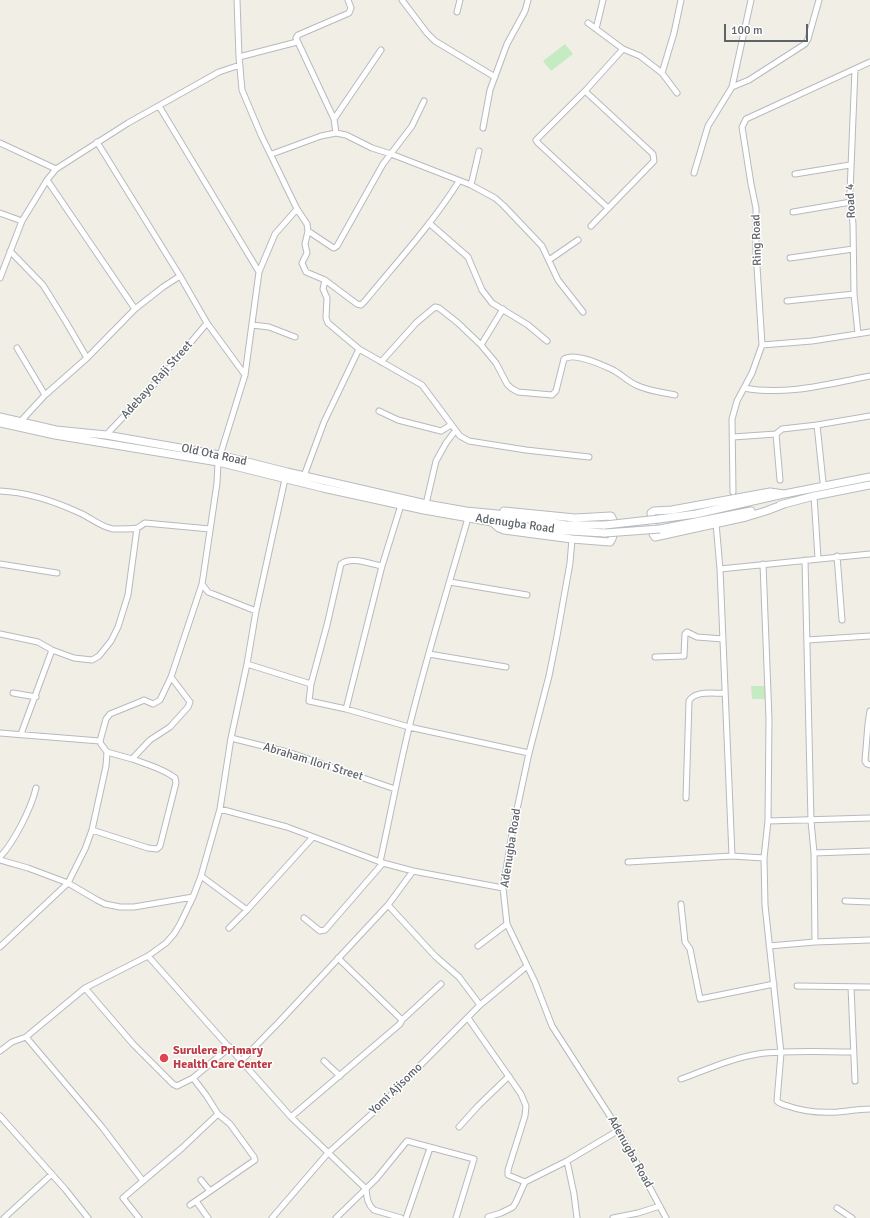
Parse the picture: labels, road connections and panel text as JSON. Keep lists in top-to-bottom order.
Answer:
{
  "streets": {
    "street": [
      "Road 4",
      "Ring Road",
      "Adebayo Raji Street",
      "Old Ota Road",
      "Adenugba Road",
      "Abraham Ilori Street",
      "Yomi Ajisomo"
    ]
  },
  "crossings": [
    ["Road 4", "Ring Road"],
    ["Adebayo Raji Street", "Old Ota Road"],
    ["Old Ota Road", "Adenugba Road"],
    ["Adenugba Road", "Yomi Ajisomo"]
  ],
  "places": ["Surulere Primary Health Care Center"],
  "scale_bar": "100 m"
}
